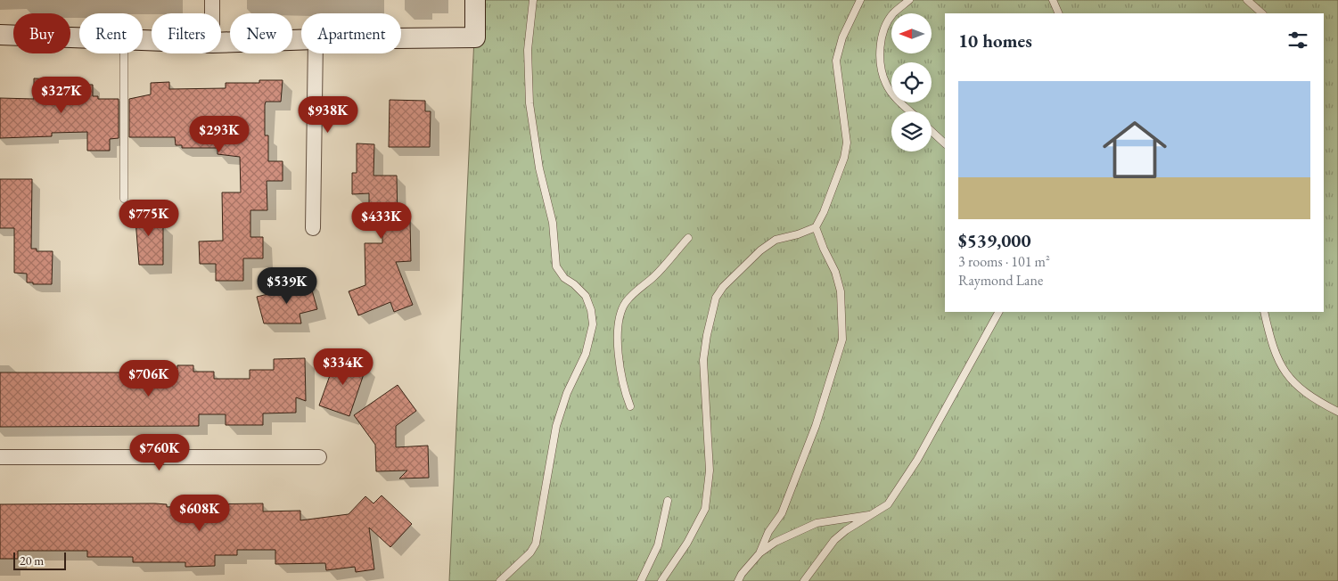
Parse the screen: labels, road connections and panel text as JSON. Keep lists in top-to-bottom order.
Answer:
{
  "scale_bar": "20 m",
  "north": "left",
  "page": {
    "chip": [
      "Buy",
      "Rent",
      "Filters",
      "New",
      "Apartment"
    ],
    "heading": "10 homes",
    "list": [
      {
        "name": "$539,000",
        "note": "3 rooms · 101 m² · Raymond Lane"
      }
    ],
    "price": [
      "$327K",
      "$938K",
      "$293K",
      "$775K",
      "$433K",
      "$539K",
      "$334K",
      "$706K",
      "$760K",
      "$608K"
    ],
    "scale": "20 m"
  }
}
